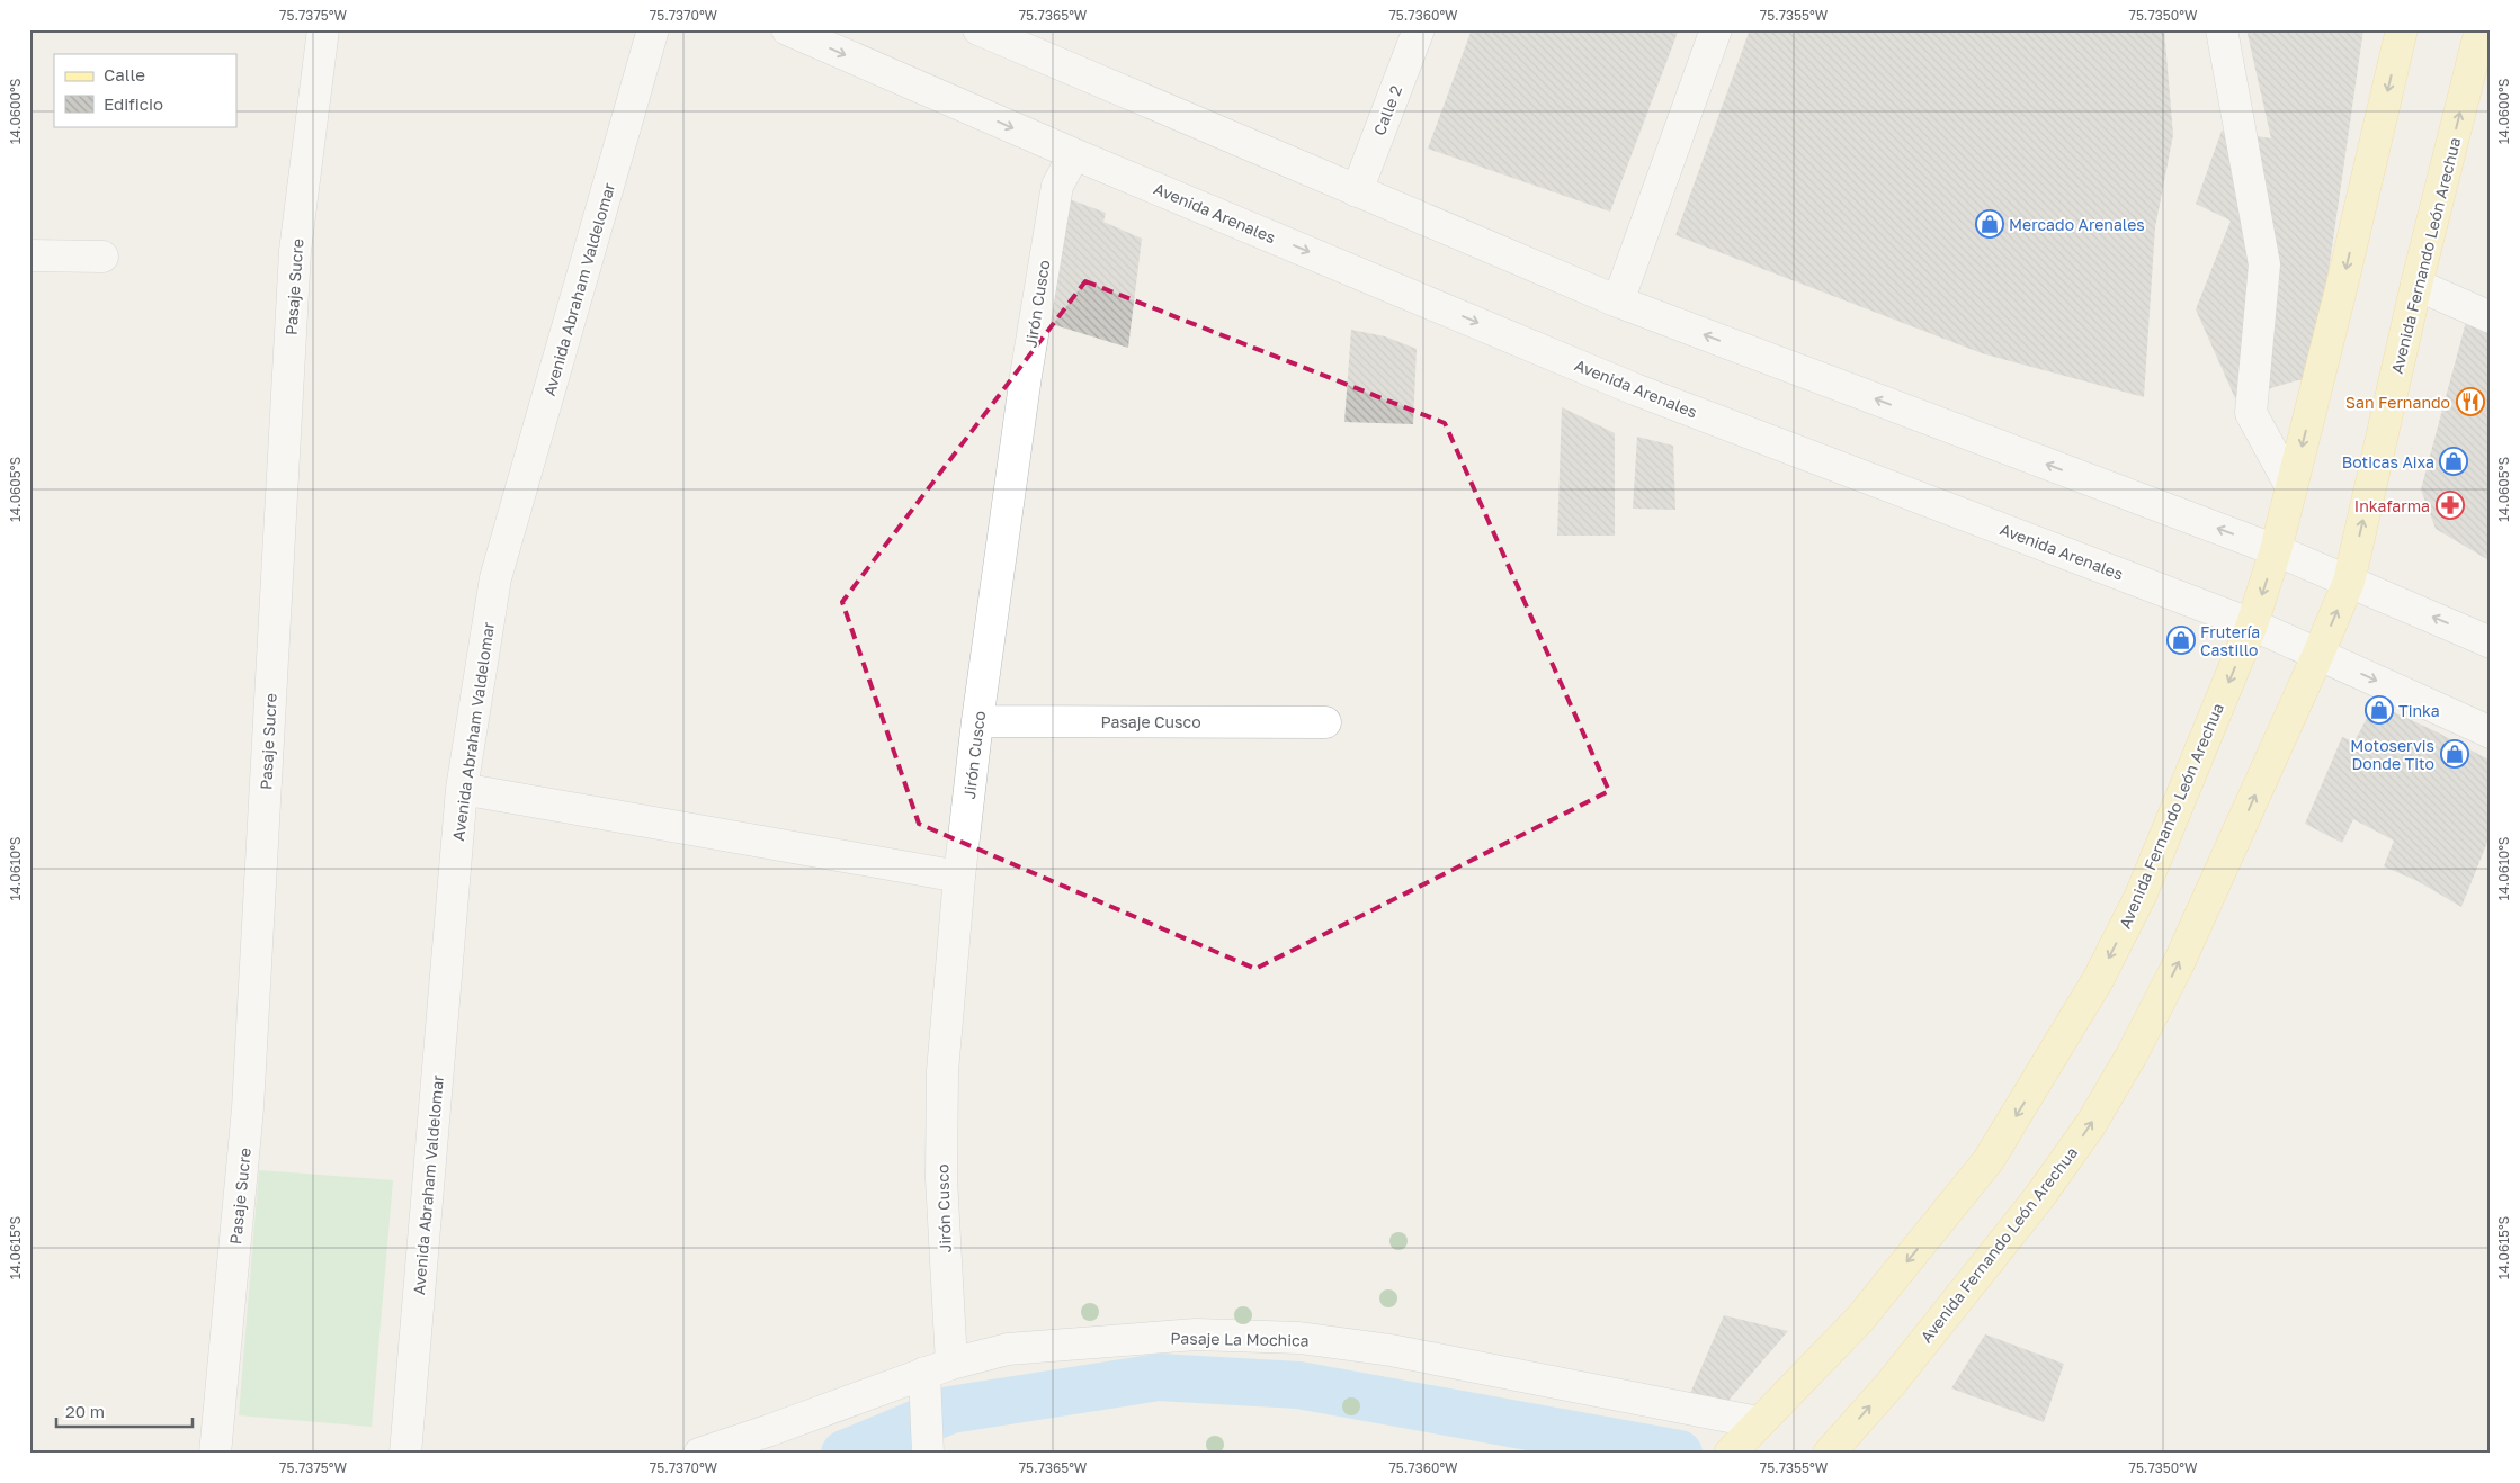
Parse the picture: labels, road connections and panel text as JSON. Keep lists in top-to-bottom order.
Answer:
{
  "streets": {
    "main road": ["Avenida Fernando León Arechua"],
    "street": [
      "Calle 2",
      "Avenida Arenales",
      "Pasaje Sucre",
      "Avenida Abraham Valdelomar",
      "Jirón Cusco",
      "Pasaje Cusco",
      "Pasaje La Mochica"
    ]
  },
  "crossings": [
    ["Avenida Arenales", "Avenida Fernando León Arechua"],
    ["Avenida Arenales", "Jirón Cusco"],
    ["Avenida Fernando León Arechua", "Pasaje La Mochica"],
    ["Jirón Cusco", "Pasaje Cusco"],
    ["Jirón Cusco", "Pasaje La Mochica"]
  ],
  "places": {
    "shop": [
      "Mercado Arenales",
      "Boticas Aixa",
      "Frutería Castillo",
      "Tinka",
      "Motoservis Donde Tito"
    ],
    "restaurant": ["San Fernando"],
    "pharmacy": ["Inkafarma"]
  },
  "legend": ["Calle", "Edificio"],
  "scale_bar": "20 m",
  "coordinates": [
    "75.7375°W",
    "75.7370°W",
    "75.7365°W",
    "75.7360°W",
    "75.7355°W",
    "75.7350°W",
    "14.0600°S",
    "14.0605°S",
    "14.0610°S",
    "14.0615°S"
  ]
}
